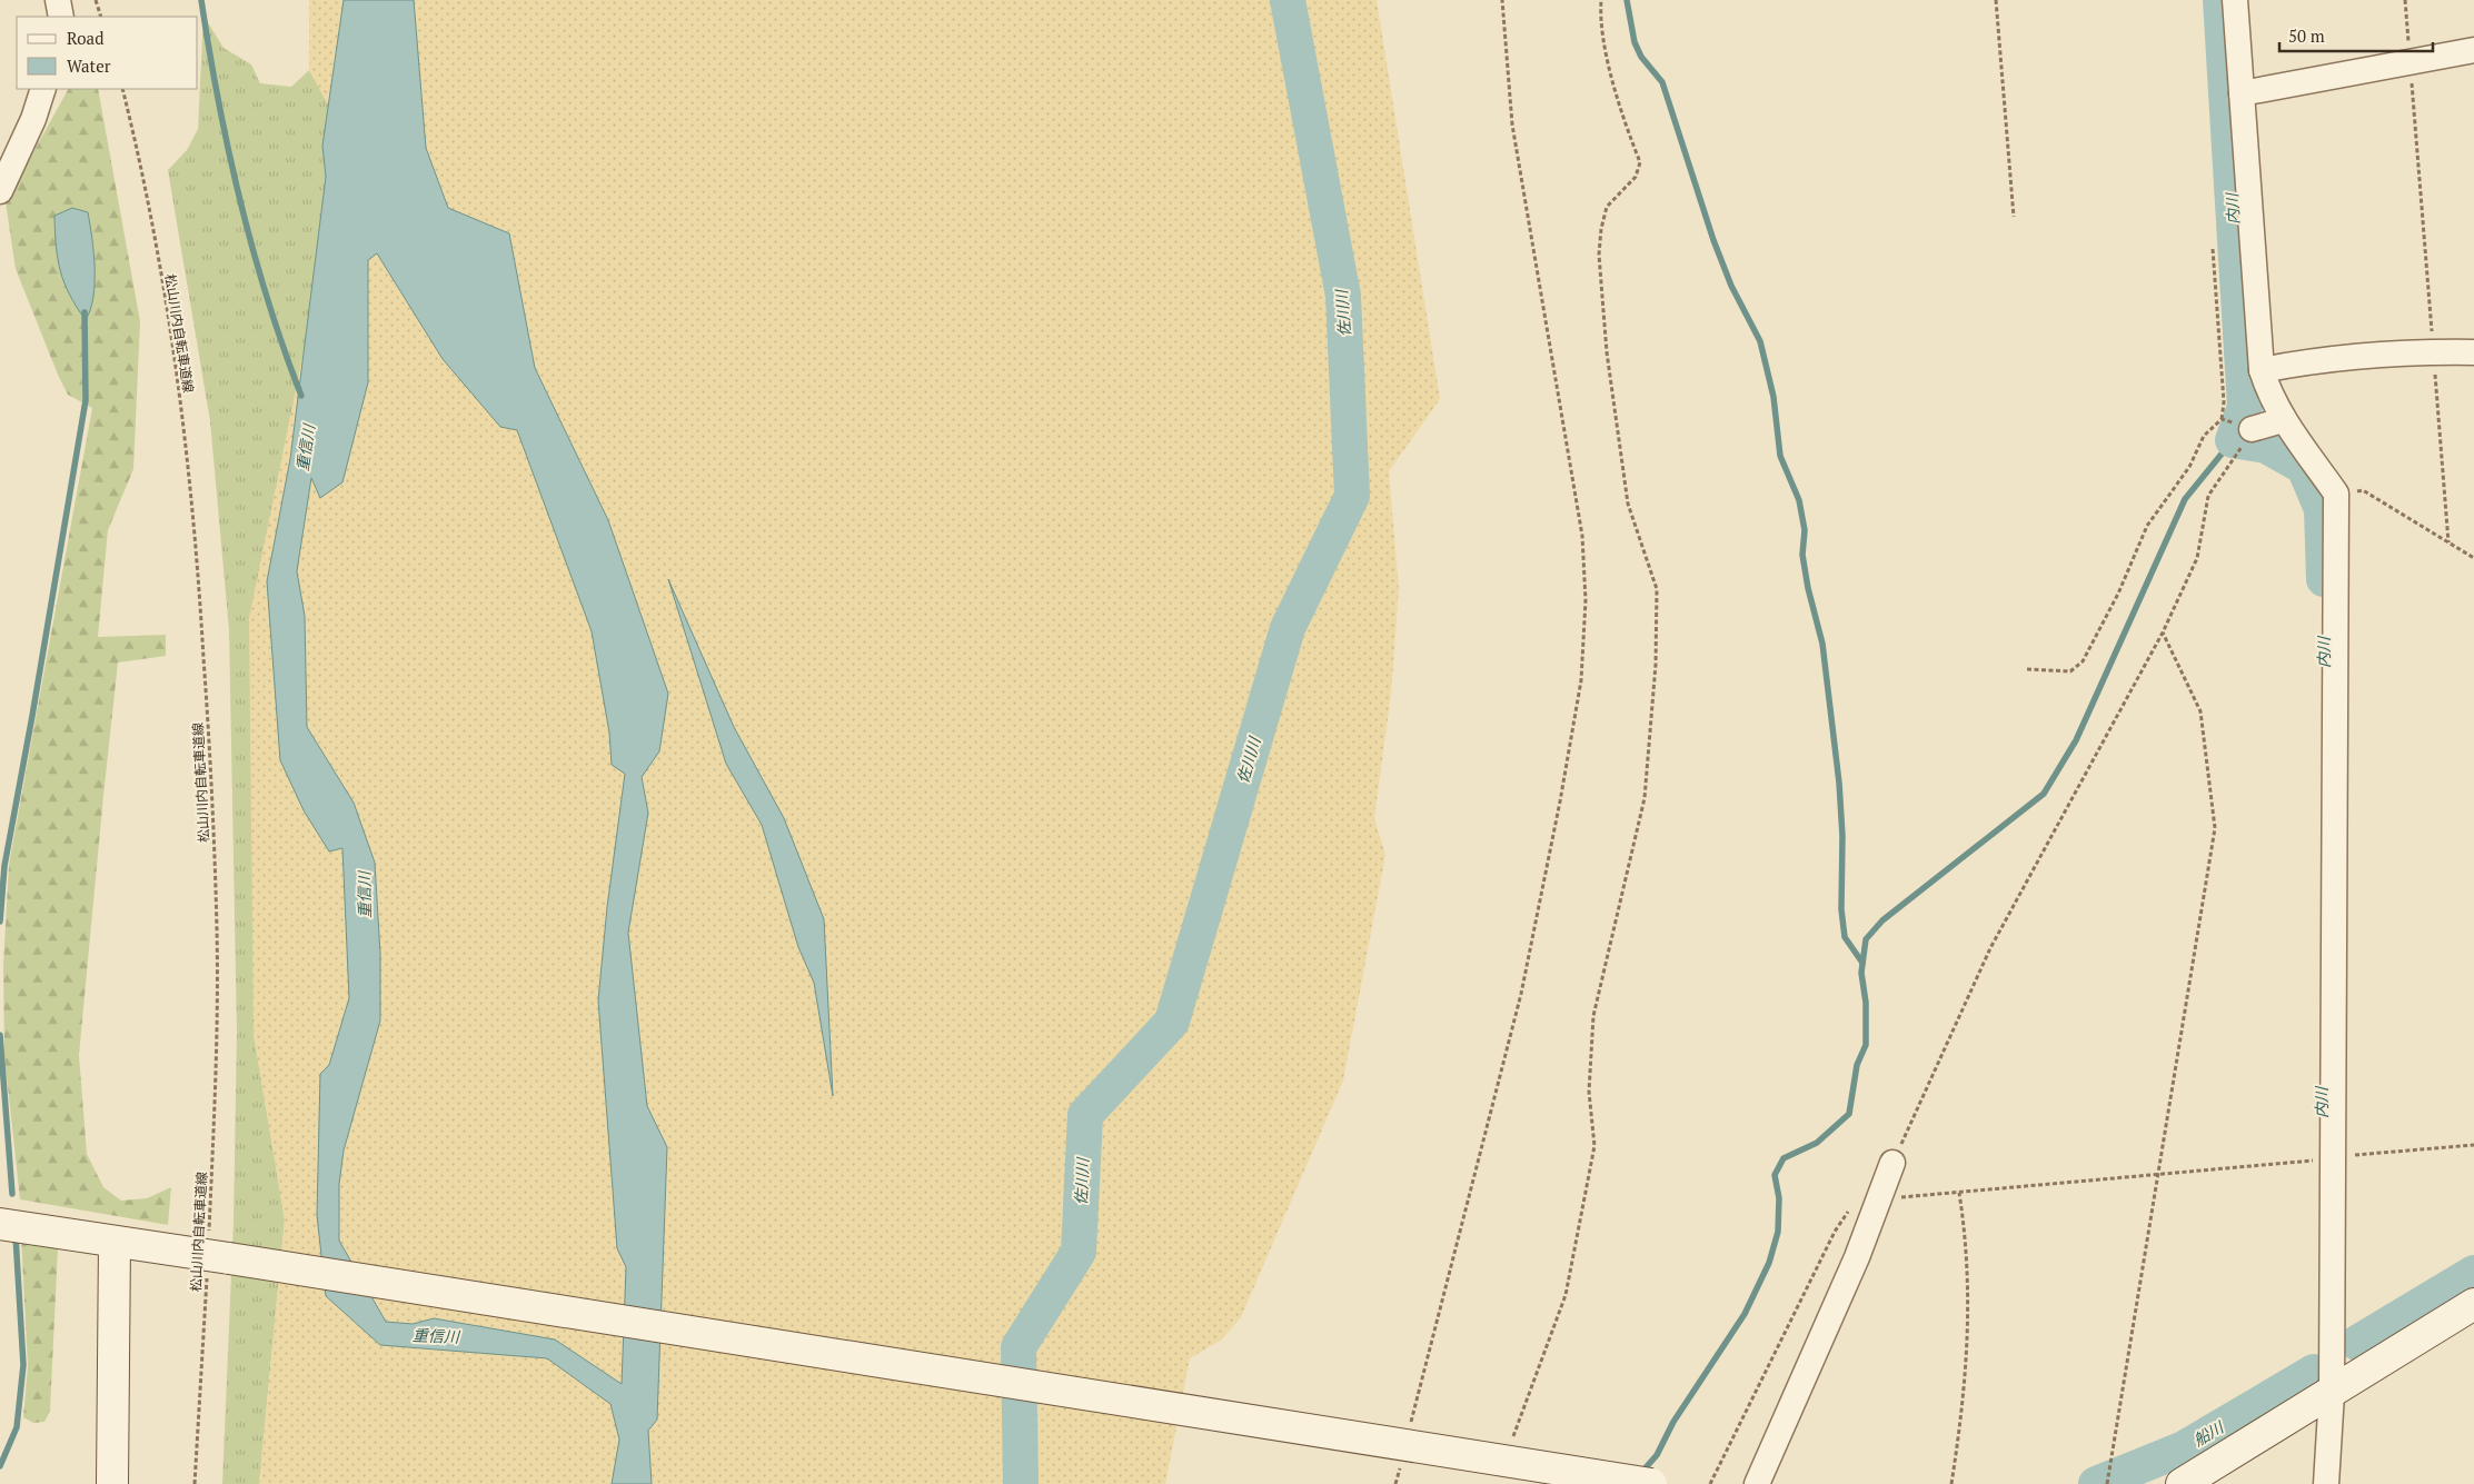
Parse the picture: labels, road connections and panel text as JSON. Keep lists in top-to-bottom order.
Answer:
{
  "streets": {
    "path": ["松山川内自転車道線"]
  },
  "water": [
    "内川",
    "佐川川",
    "重信川",
    "船川"
  ],
  "legend": ["Road", "Water"],
  "scale_bar": "50 m"
}
